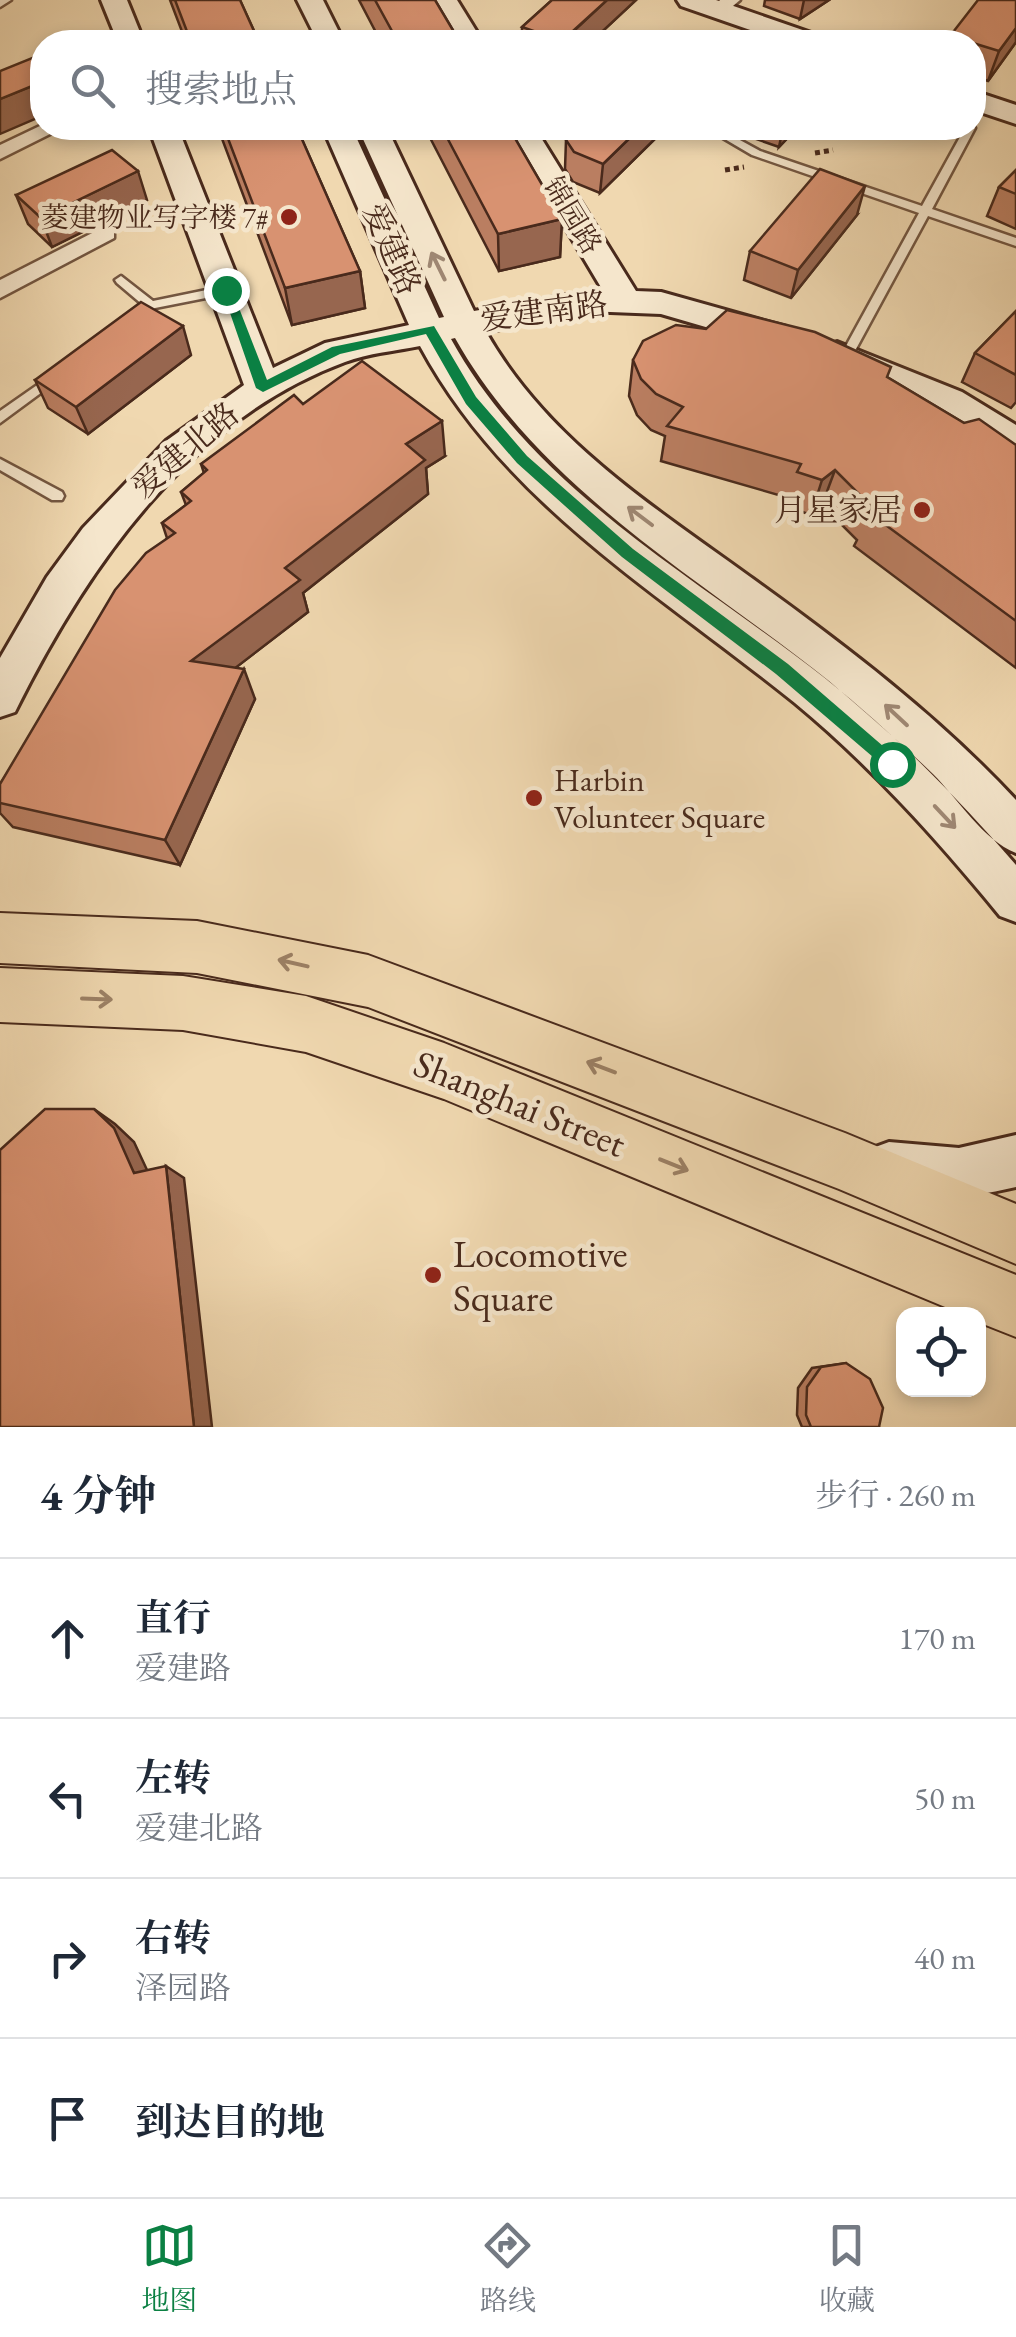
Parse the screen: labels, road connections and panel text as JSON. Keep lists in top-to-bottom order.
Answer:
{
  "streets": {
    "main road": [
      "锦园路",
      "爱建路",
      "爱建南路",
      "爱建北路",
      "Shanghai Street"
    ]
  },
  "crossings": [
    ["锦园路", "爱建南路"],
    ["爱建路", "爱建南路"],
    ["爱建路", "爱建北路"],
    ["爱建南路", "爱建北路"]
  ],
  "places": [
    "菱建物业写字楼 7#",
    "月星家居",
    "Harbin Volunteer Square",
    "Locomotive Square"
  ],
  "page": {
    "search": "搜索地点",
    "heading": ["4 分钟", "步行 · 260 m"],
    "list": [
      ["直行", "爱建路", "170 m"],
      ["左转", "爱建北路", "50 m"],
      ["右转", "泽园路", "40 m"],
      "到达目的地"
    ],
    "nav": ["地图", "路线", "收藏"]
  }
}
